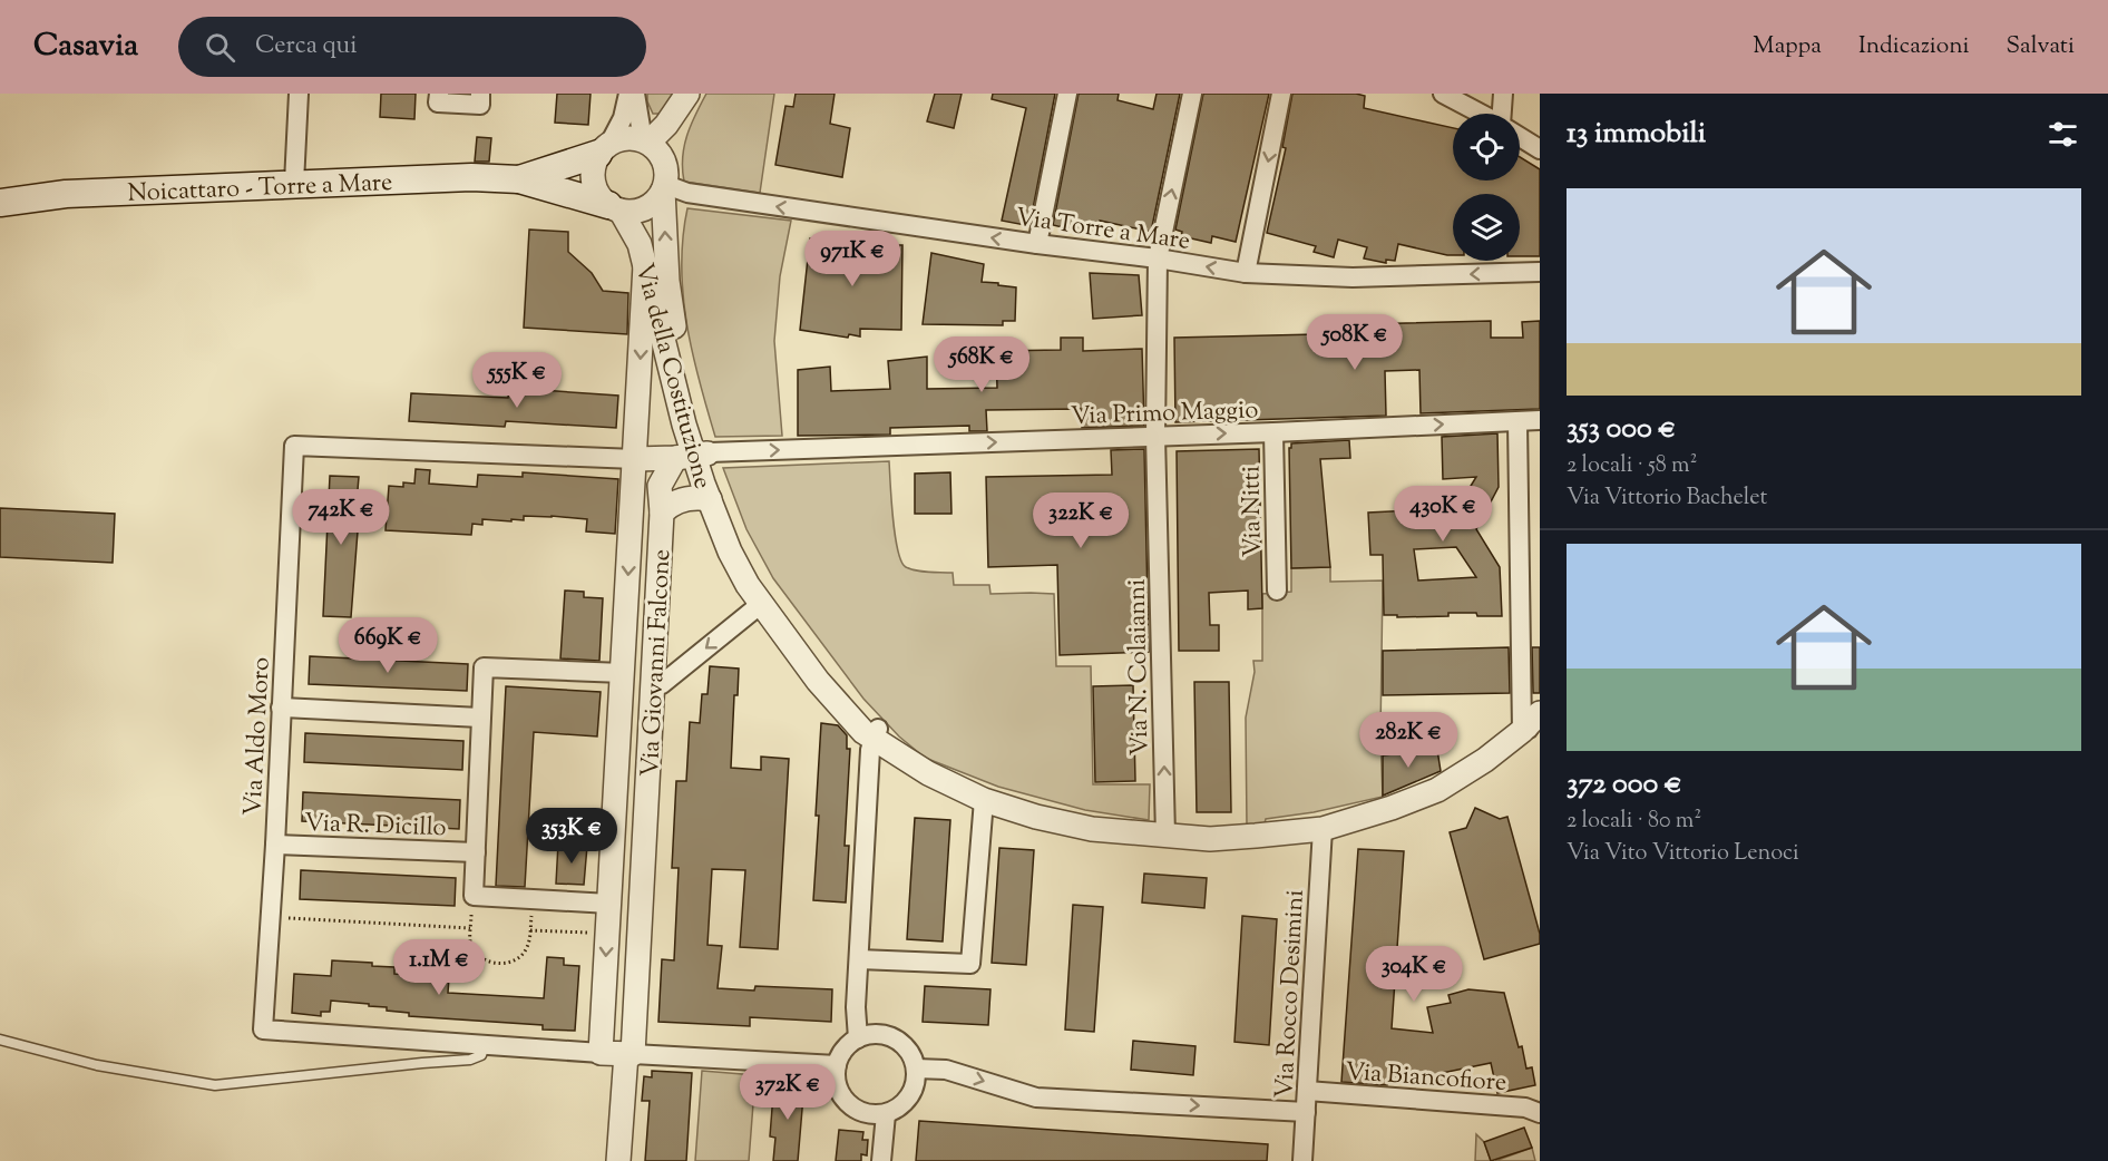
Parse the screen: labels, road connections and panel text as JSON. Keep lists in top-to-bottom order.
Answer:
{
  "streets": {
    "main road": ["Noicattaro - Torre a Mare"],
    "street": [
      "Via Torre a Mare",
      "Via della Costituzione",
      "Via Primo Maggio",
      "Via Nitti",
      "Via Giovanni Falcone",
      "Via N. Colaianni",
      "Via Aldo Moro",
      "Via R. Dicillo",
      "Via Rocco Desimini",
      "Via Biancofiore"
    ]
  },
  "crossings": [
    ["Noicattaro - Torre a Mare", "Via Torre a Mare"],
    ["Noicattaro - Torre a Mare", "Via della Costituzione"],
    ["Via Torre a Mare", "Via della Costituzione"],
    ["Via Torre a Mare", "Via N. Colaianni"],
    ["Via della Costituzione", "Via Primo Maggio"],
    ["Via della Costituzione", "Via Giovanni Falcone"],
    ["Via della Costituzione", "Via N. Colaianni"],
    ["Via della Costituzione", "Via Rocco Desimini"],
    ["Via Primo Maggio", "Via Nitti"],
    ["Via Primo Maggio", "Via Giovanni Falcone"],
    ["Via Primo Maggio", "Via N. Colaianni"],
    ["Via Aldo Moro", "Via R. Dicillo"],
    ["Via Rocco Desimini", "Via Biancofiore"]
  ],
  "one_way": ["Via Torre a Mare", "Via Primo Maggio"],
  "page": {
    "header": "Casavia",
    "search": "Cerca qui",
    "nav": ["Mappa", "Indicazioni", "Salvati"],
    "heading": "13 immobili",
    "list": [
      {
        "name": "353 000 €",
        "note": "2 locali · 58 m² · Via Vittorio Bachelet"
      },
      {
        "name": "372 000 €",
        "note": "2 locali · 80 m² · Via Vito Vittorio Lenoci"
      }
    ],
    "price": [
      "971K €",
      "508K €",
      "568K €",
      "555K €",
      "430K €",
      "742K €",
      "322K €",
      "669K €",
      "282K €",
      "353K €",
      "1.1M €",
      "304K €",
      "372K €"
    ]
  }
}
